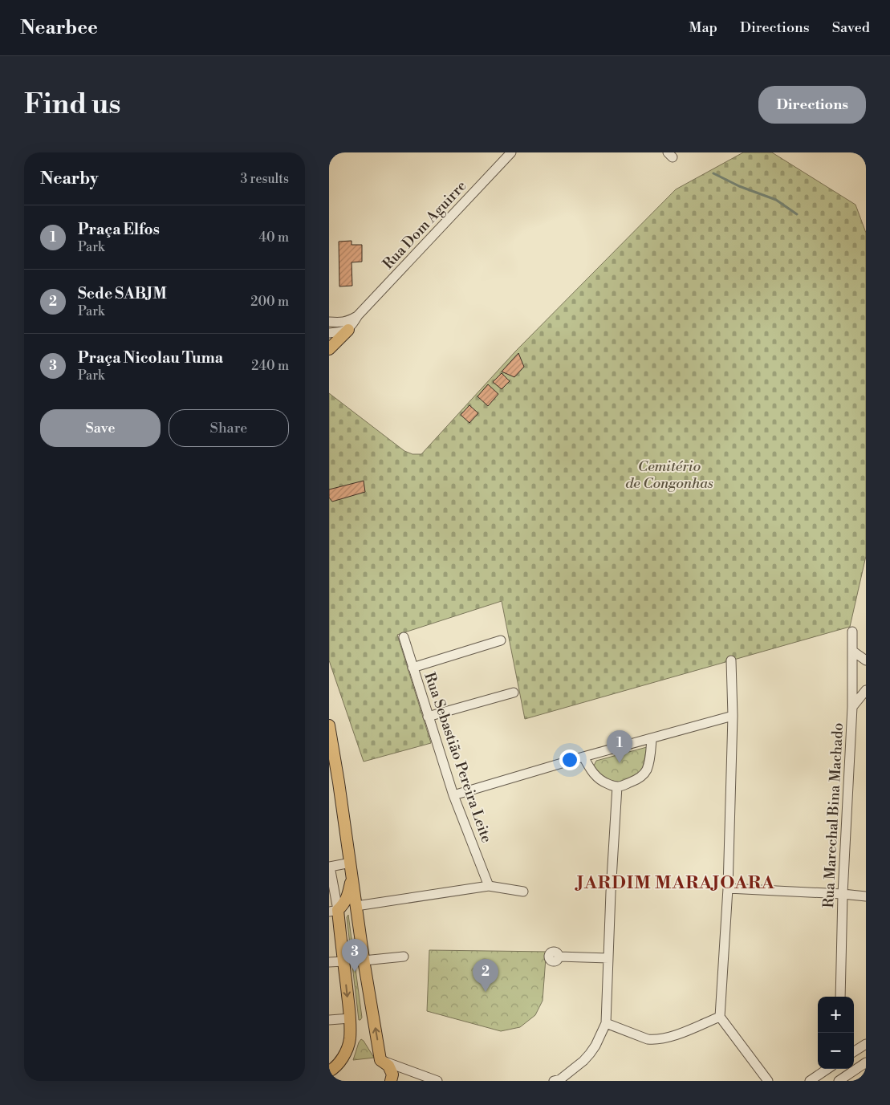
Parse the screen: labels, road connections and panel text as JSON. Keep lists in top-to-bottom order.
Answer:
{
  "streets": {
    "street": ["Rua Dom Aguirre", "Rua Sebastião Pereira Leite", "Rua Marechal Bina Machado"]
  },
  "districts": ["JARDIM MARAJOARA"],
  "parks": ["Cemitério de Congonhas"],
  "page": {
    "header": "Nearbee",
    "nav": ["Map", "Directions", "Saved"],
    "buttons": [
      "Directions",
      ["Save", "Share"]
    ],
    "title": "Find us",
    "heading": ["Nearby", "3 results"],
    "list": [
      {
        "mark": "1",
        "name": "Praça Elfos",
        "note": "Park",
        "value": "40 m"
      },
      {
        "mark": "2",
        "name": "Sede SABJM",
        "note": "Park",
        "value": "200 m"
      },
      {
        "mark": "3",
        "name": "Praça Nicolau Tuma",
        "note": "Park",
        "value": "240 m"
      }
    ],
    "pins": ["1", "3", "2"],
    "map_buttons": ["+", "−"]
  }
}
